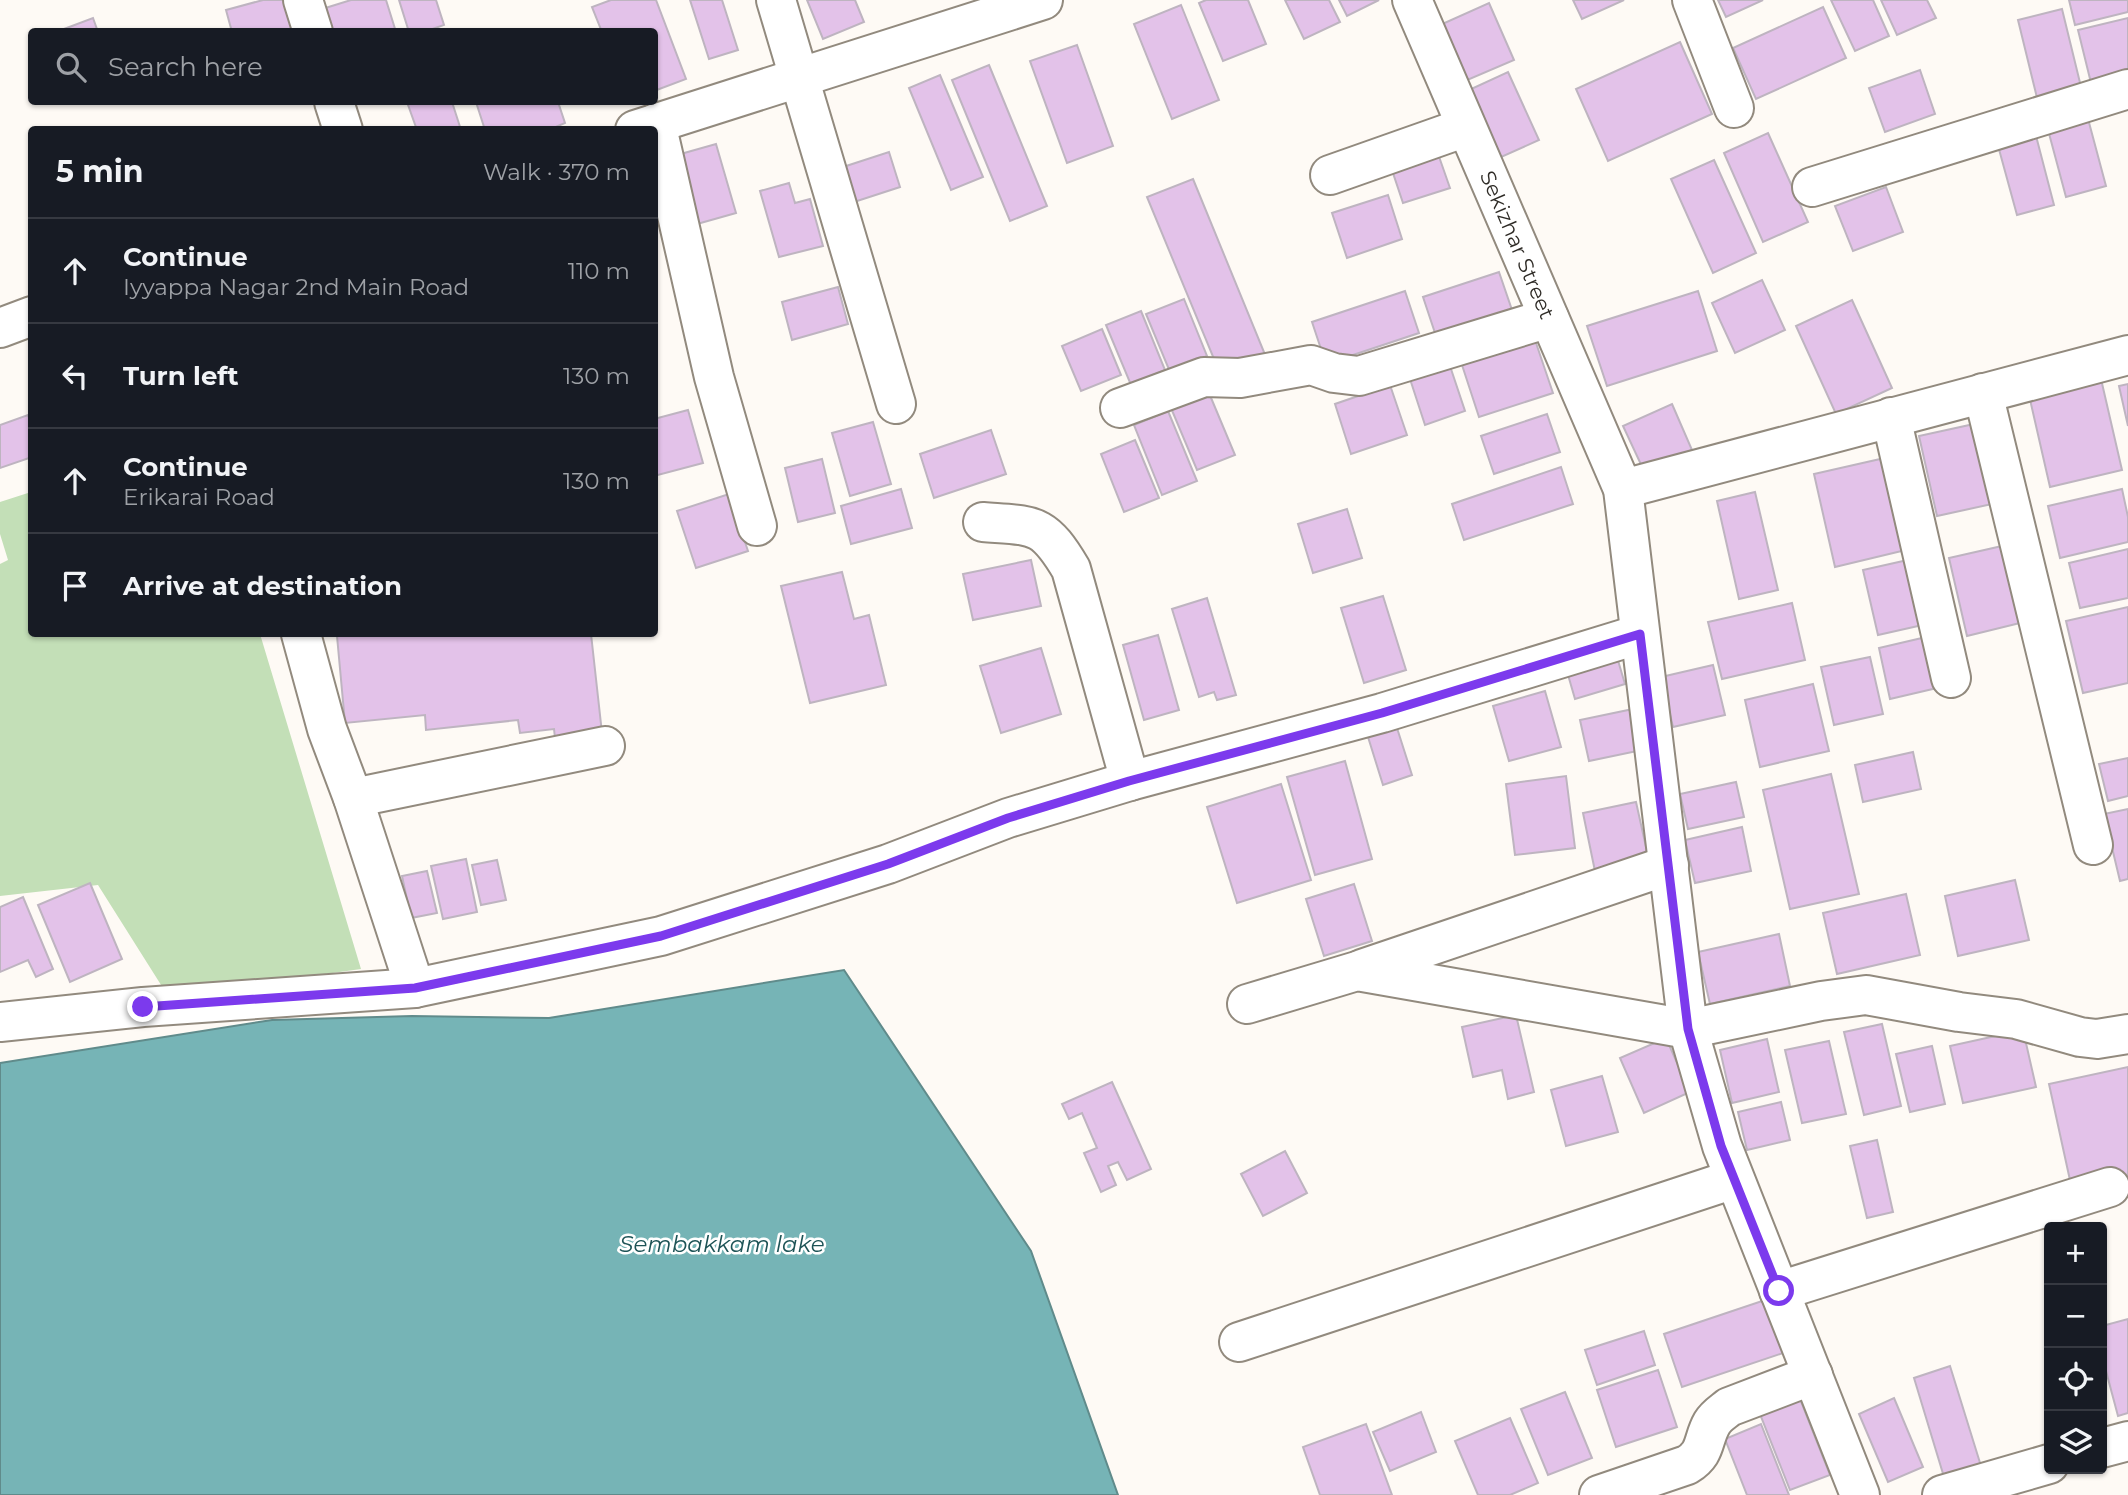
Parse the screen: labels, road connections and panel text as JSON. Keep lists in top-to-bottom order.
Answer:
{
  "streets": {
    "street": ["Sekizhar Street"]
  },
  "water": ["Sembakkam lake"],
  "page": {
    "search": "Search here",
    "heading": ["5 min", "Walk · 370 m"],
    "list": [
      ["Continue", "Iyyappa Nagar 2nd Main Road", "110 m"],
      ["Turn left", "130 m"],
      ["Continue", "Erikarai Road", "130 m"],
      "Arrive at destination"
    ],
    "map_buttons": ["+", "−"]
  }
}
